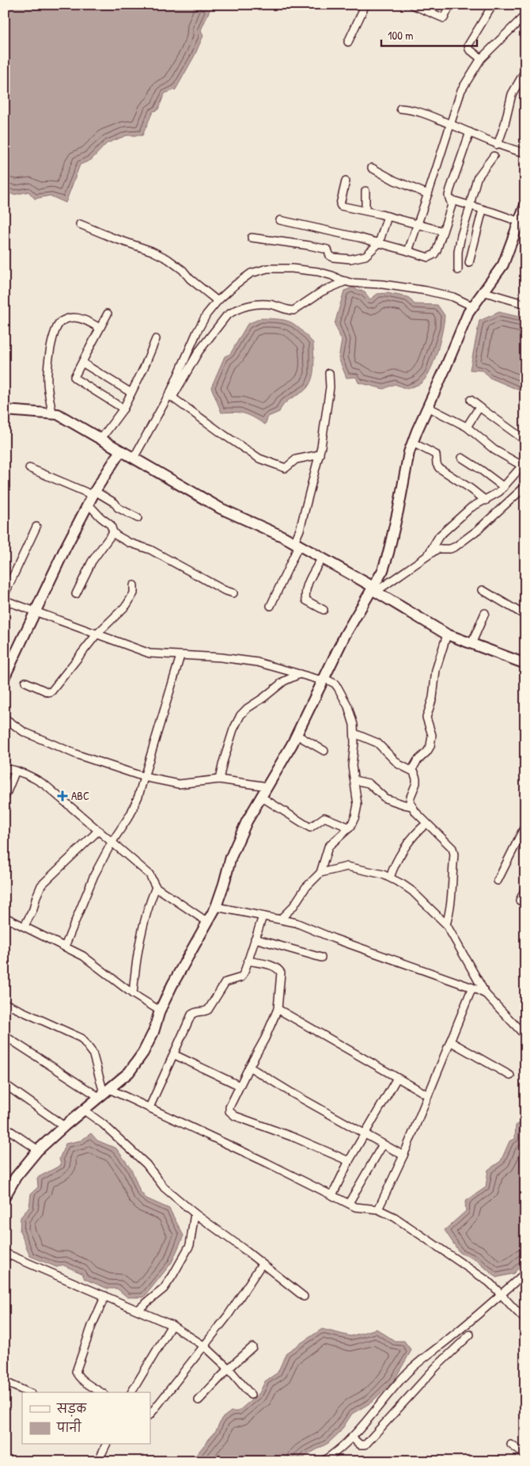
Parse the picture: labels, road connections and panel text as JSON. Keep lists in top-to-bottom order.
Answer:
{
  "places": {
    "health": ["ABC"]
  },
  "legend": ["सड़क", "पानी"],
  "scale_bar": "100 m"
}
